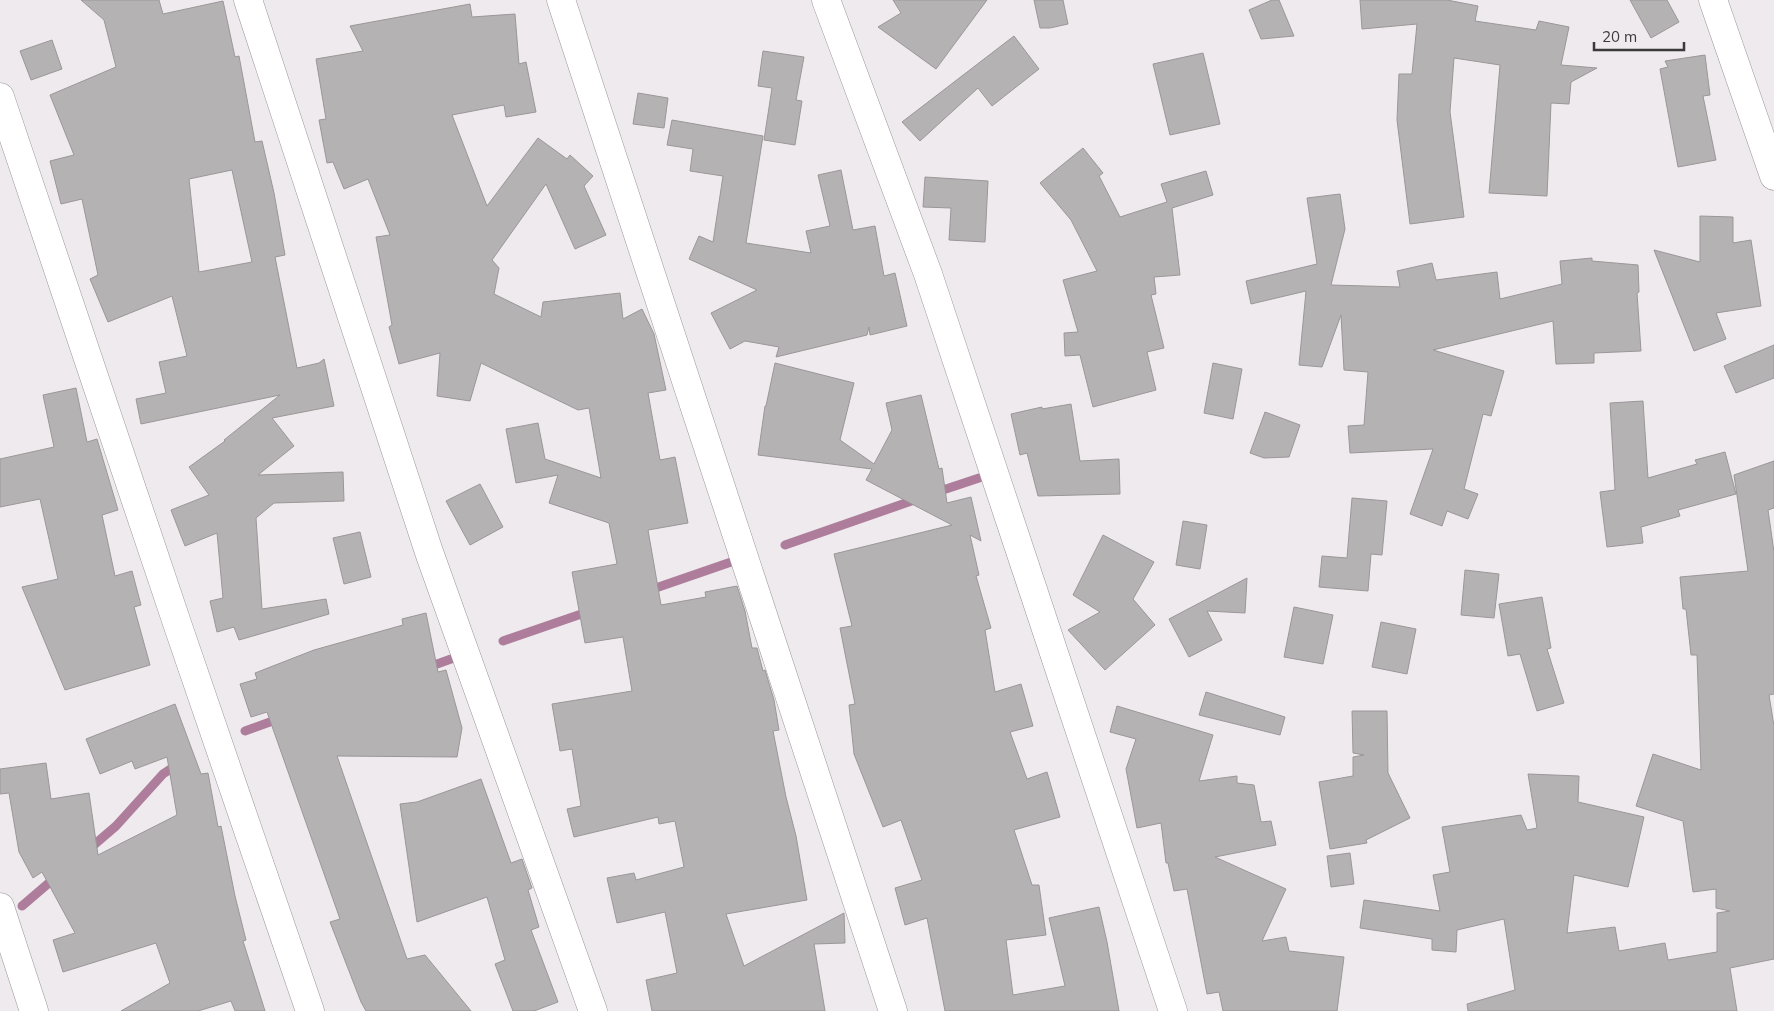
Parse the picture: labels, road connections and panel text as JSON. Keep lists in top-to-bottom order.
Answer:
{
  "scale_bar": "20 m"
}
